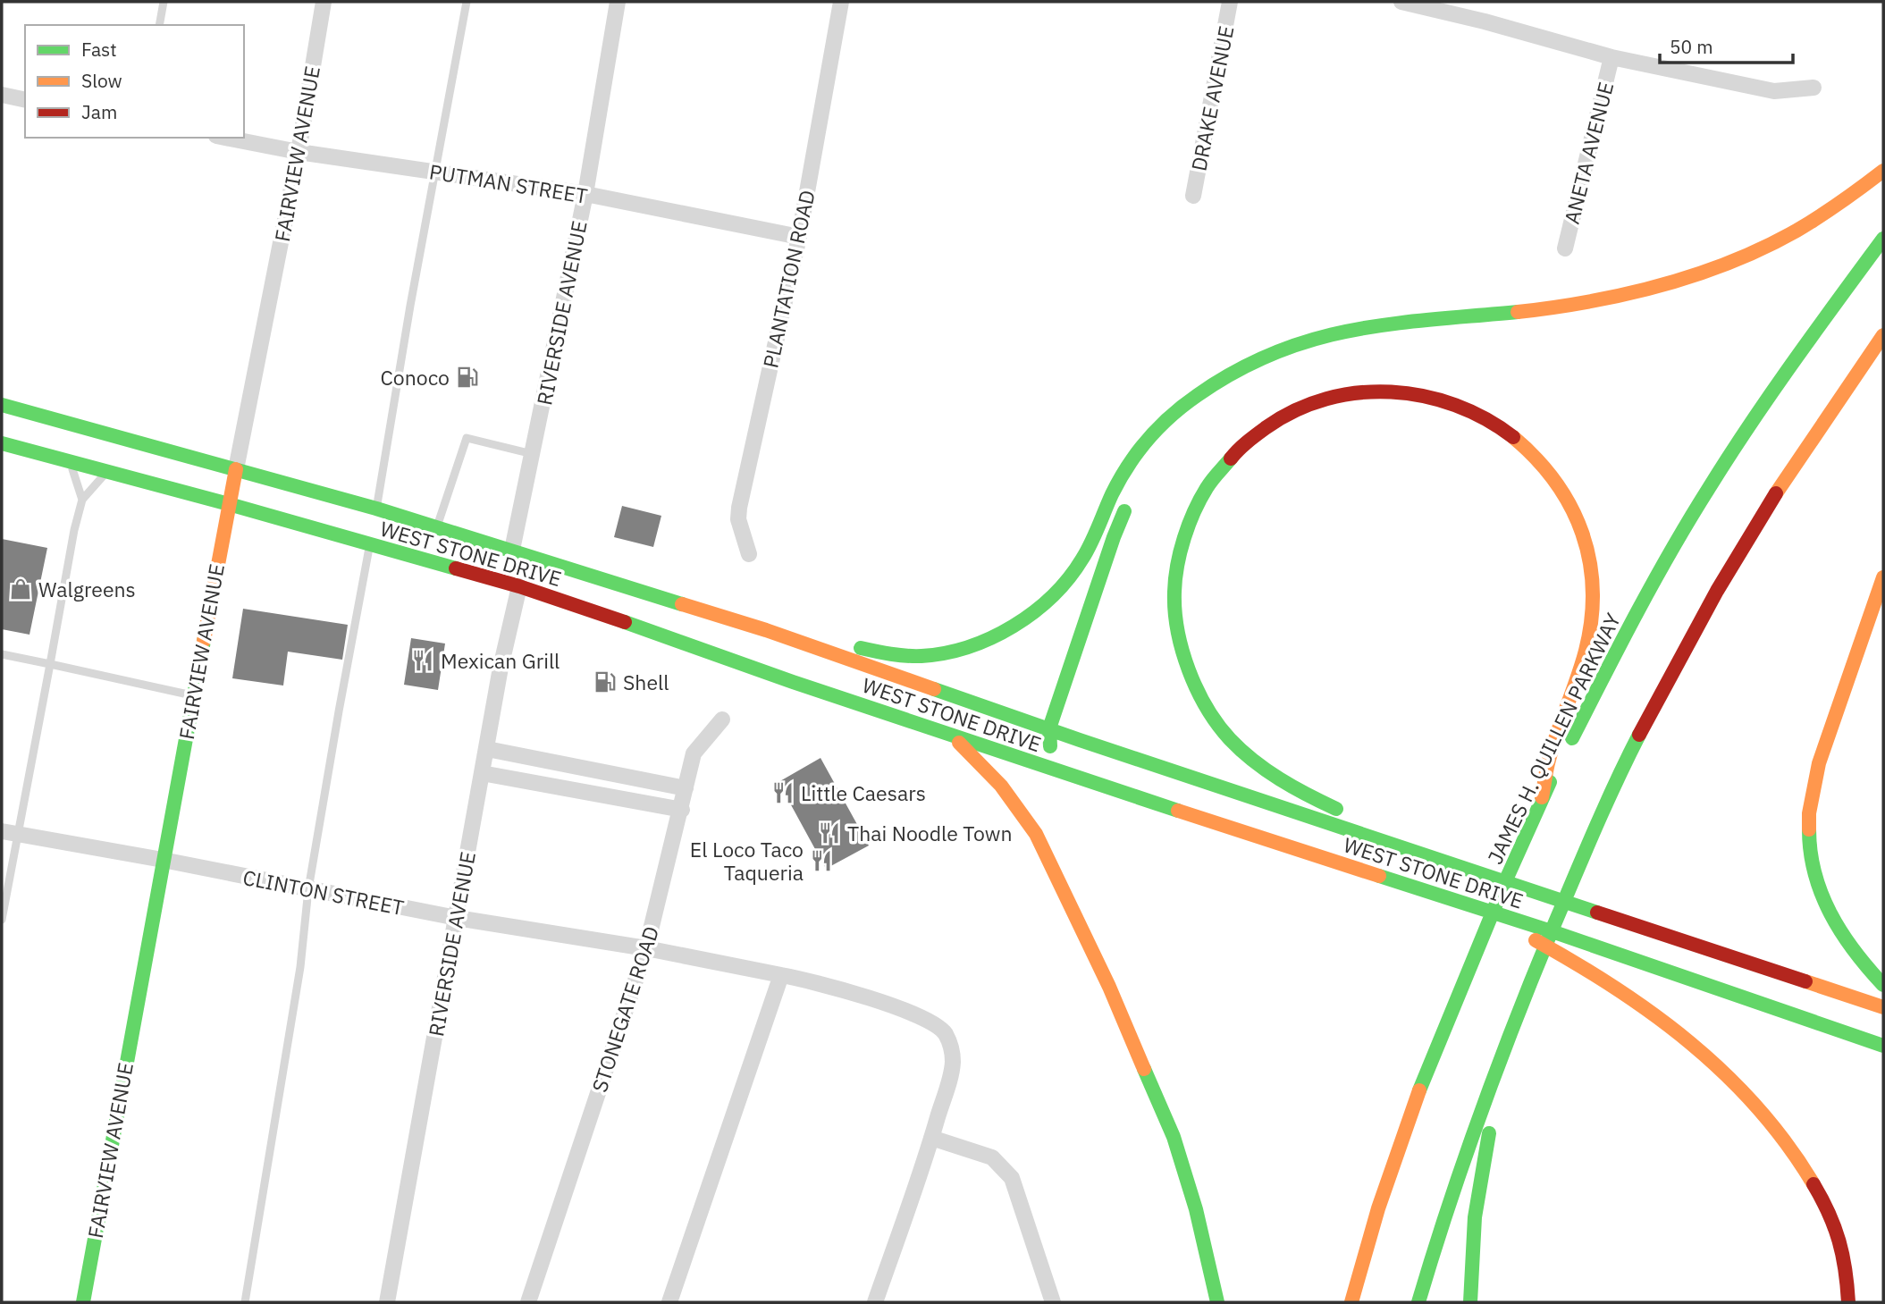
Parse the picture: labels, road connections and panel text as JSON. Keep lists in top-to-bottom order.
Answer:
{
  "streets": {
    "main road": ["FAIRVIEW AVENUE", "WEST STONE DRIVE", "JAMES H. QUILLEN PARKWAY"],
    "street": [
      "DRAKE AVENUE",
      "ANETA AVENUE",
      "PUTMAN STREET",
      "PLANTATION ROAD",
      "RIVERSIDE AVENUE",
      "CLINTON STREET",
      "STONEGATE ROAD"
    ]
  },
  "crossings": [
    ["FAIRVIEW AVENUE", "PUTMAN STREET"],
    ["FAIRVIEW AVENUE", "WEST STONE DRIVE"],
    ["FAIRVIEW AVENUE", "CLINTON STREET"],
    ["PUTMAN STREET", "PLANTATION ROAD"],
    ["PUTMAN STREET", "RIVERSIDE AVENUE"],
    ["RIVERSIDE AVENUE", "WEST STONE DRIVE"],
    ["RIVERSIDE AVENUE", "CLINTON STREET"],
    ["CLINTON STREET", "STONEGATE ROAD"]
  ],
  "places": {
    "fuel station": ["Conoco", "Shell"],
    "shop": ["Walgreens"],
    "restaurant": [
      "Mexican Grill",
      "Little Caesars",
      "Thai Noodle Town",
      "El Loco Taco Taqueria"
    ]
  },
  "legend": ["Fast", "Slow", "Jam"],
  "scale_bar": "50 m"
}
